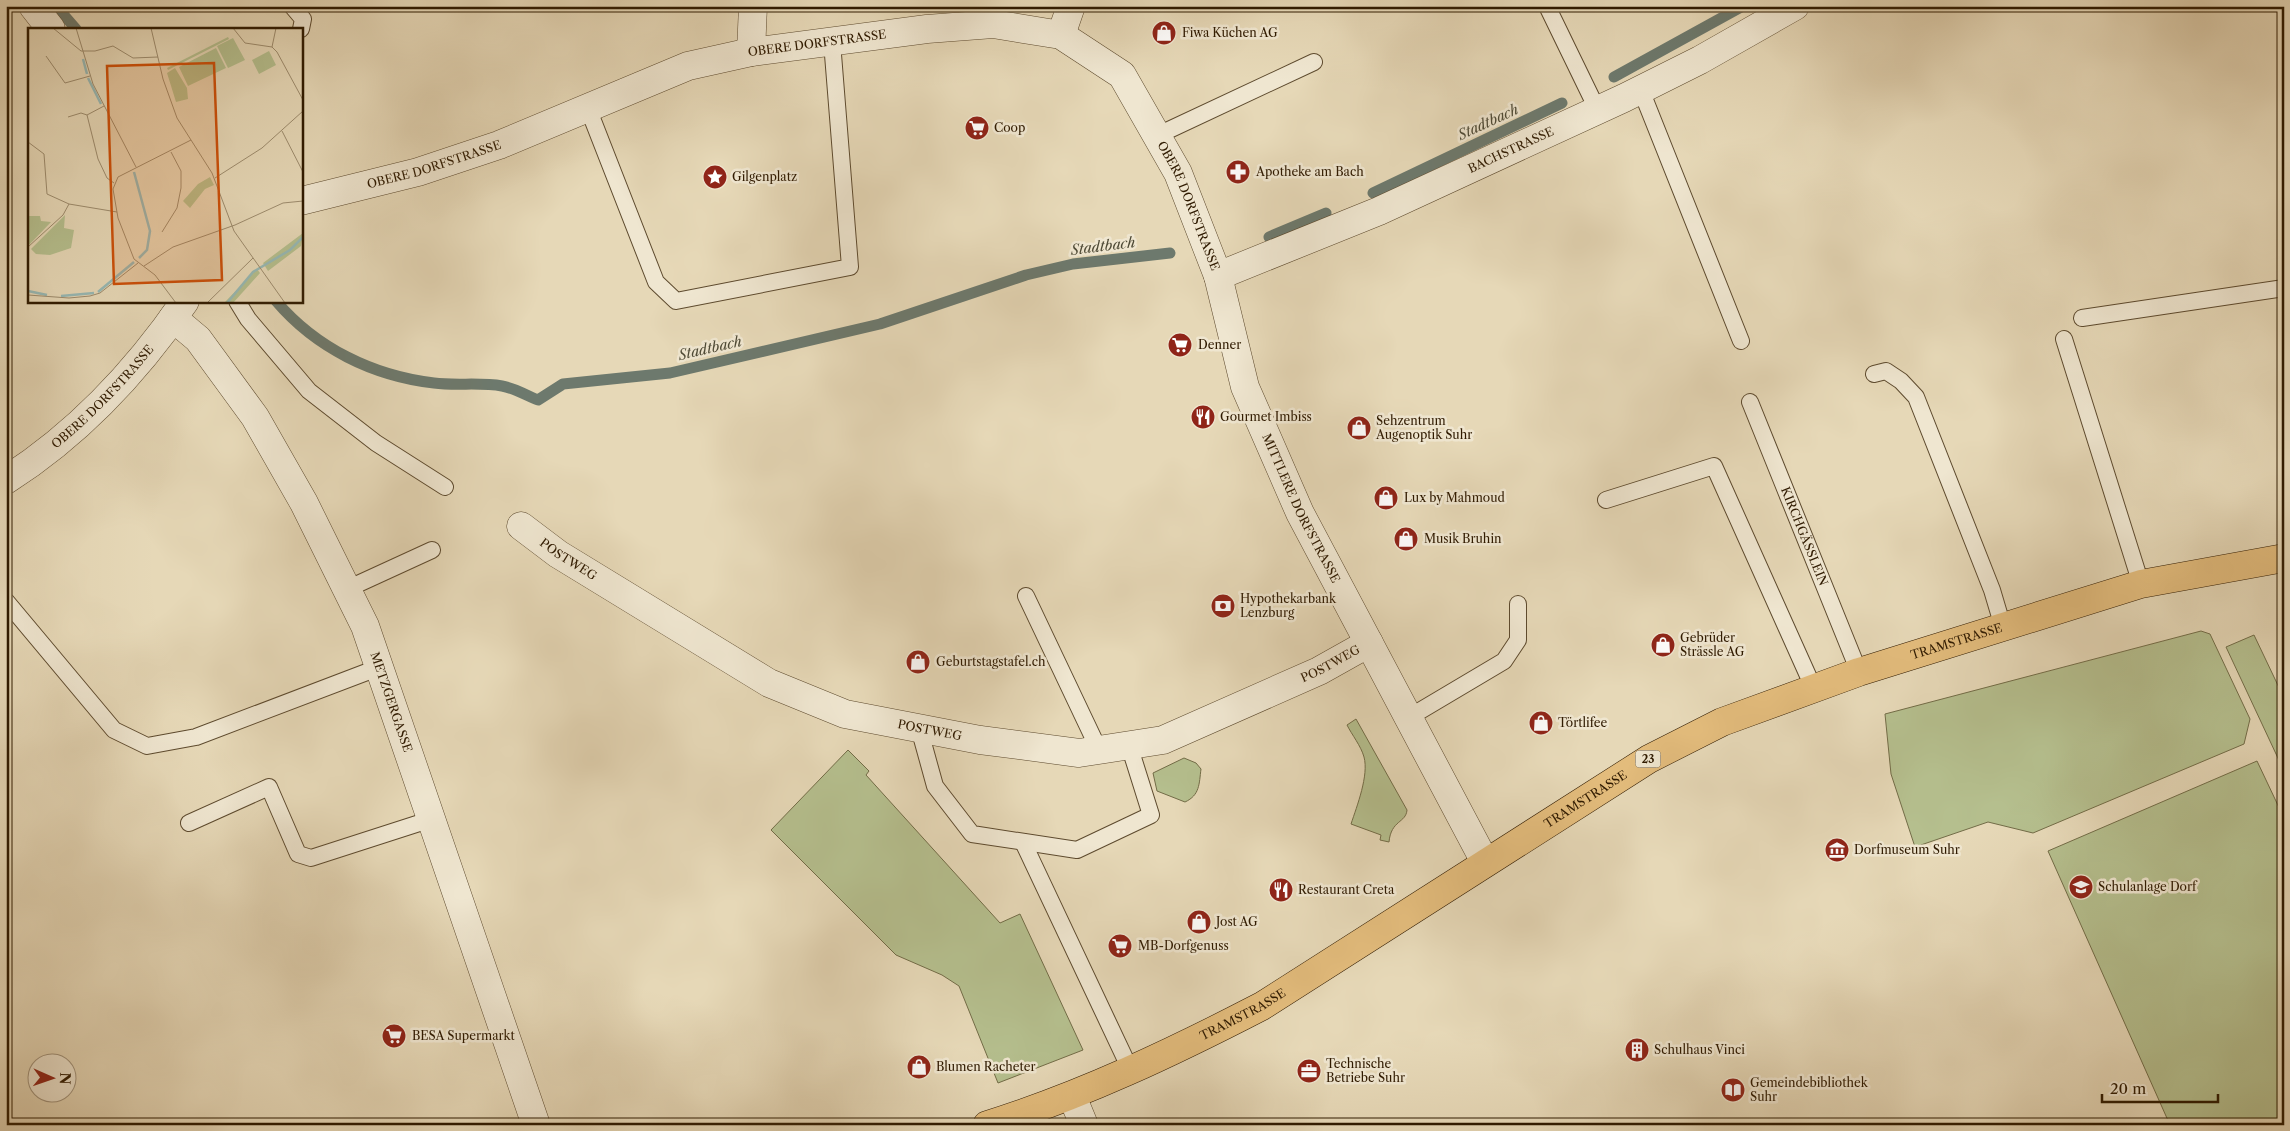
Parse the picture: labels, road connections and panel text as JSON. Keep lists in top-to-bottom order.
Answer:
{
  "streets": {
    "main road": ["TRAMSTRASSE", "23"],
    "street": [
      "OBERE DORFSTRASSE",
      "BACHSTRASSE",
      "MITTLERE DORFSTRASSE",
      "POSTWEG",
      "METZGERGASSE"
    ],
    "lane": ["KIRCHGÄSSLEIN"]
  },
  "crossings": [
    ["OBERE DORFSTRASSE", "BACHSTRASSE"],
    ["OBERE DORFSTRASSE", "MITTLERE DORFSTRASSE"],
    ["OBERE DORFSTRASSE", "METZGERGASSE"],
    ["BACHSTRASSE", "MITTLERE DORFSTRASSE"],
    ["MITTLERE DORFSTRASSE", "POSTWEG"],
    ["MITTLERE DORFSTRASSE", "TRAMSTRASSE"],
    ["KIRCHGÄSSLEIN", "TRAMSTRASSE"]
  ],
  "water": ["Stadtbach"],
  "places": {
    "shop": [
      "Fiwa Küchen AG",
      "Sehzentrum Augenoptik Suhr",
      "Lux by Mahmoud",
      "Musik Bruhin",
      "Gebrüder Strässle AG",
      "Geburtstagstafel.ch",
      "Törtlifee",
      "Jost AG",
      "Blumen Racheter"
    ],
    "supermarket": [
      "Coop",
      "Denner",
      "MB-Dorfgenuss",
      "BESA Supermarkt"
    ],
    "pharmacy": ["Apotheke am Bach"],
    "place": ["Gilgenplatz"],
    "restaurant": ["Gourmet Imbiss", "Restaurant Creta"],
    "bank": ["Hypothekarbank Lenzburg"],
    "museum": ["Dorfmuseum Suhr"],
    "school or university": ["Schulanlage Dorf"],
    "building": ["Schulhaus Vinci"],
    "office": ["Technische Betriebe Suhr"],
    "library": ["Gemeindebibliothek Suhr"]
  },
  "scale_bar": "20 m",
  "north": "right"
}
